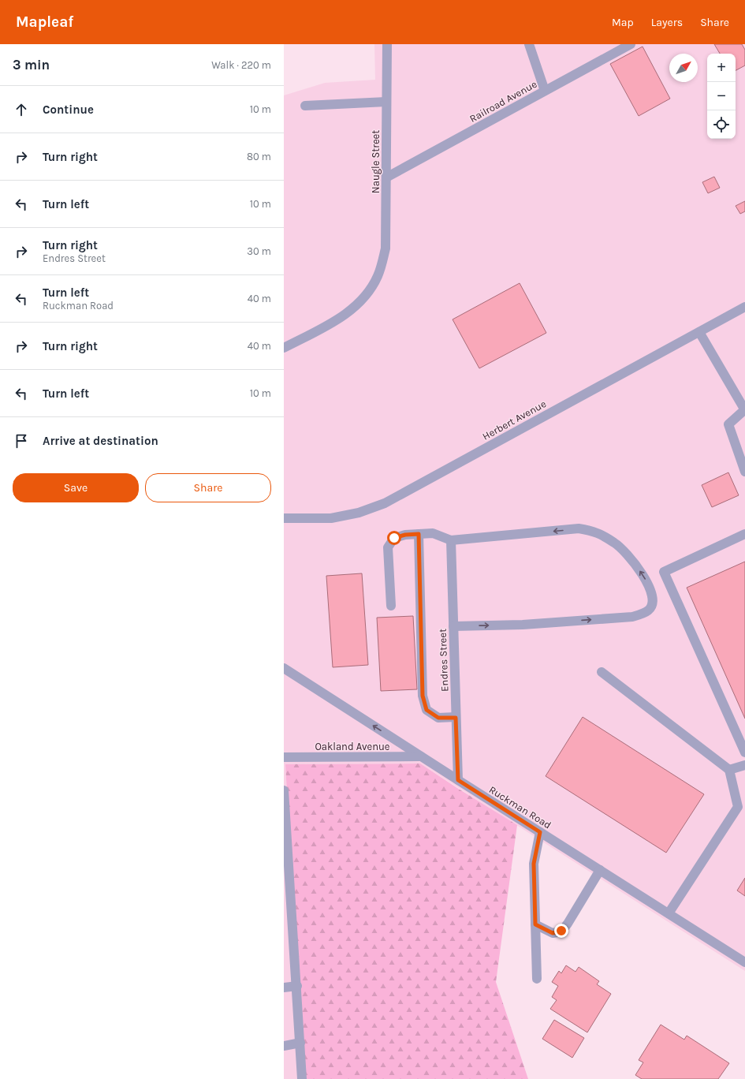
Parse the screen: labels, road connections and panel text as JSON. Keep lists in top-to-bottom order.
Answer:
{
  "streets": {
    "street": [
      "Railroad Avenue",
      "Naugle Street",
      "Herbert Avenue",
      "Endres Street",
      "Oakland Avenue",
      "Ruckman Road"
    ]
  },
  "crossings": [
    ["Railroad Avenue", "Naugle Street"],
    ["Endres Street", "Ruckman Road"],
    ["Oakland Avenue", "Ruckman Road"]
  ],
  "north": "top right",
  "page": {
    "header": "Mapleaf",
    "nav": ["Map", "Layers", "Share"],
    "heading": ["3 min", "Walk · 220 m"],
    "map_buttons": ["+", "−"],
    "list": [
      ["Continue", "10 m"],
      ["Turn right", "80 m"],
      ["Turn left", "10 m"],
      ["Turn right", "Endres Street", "30 m"],
      ["Turn left", "Ruckman Road", "40 m"],
      ["Turn right", "40 m"],
      ["Turn left", "10 m"],
      "Arrive at destination"
    ],
    "buttons": ["Save", "Share"]
  }
}
